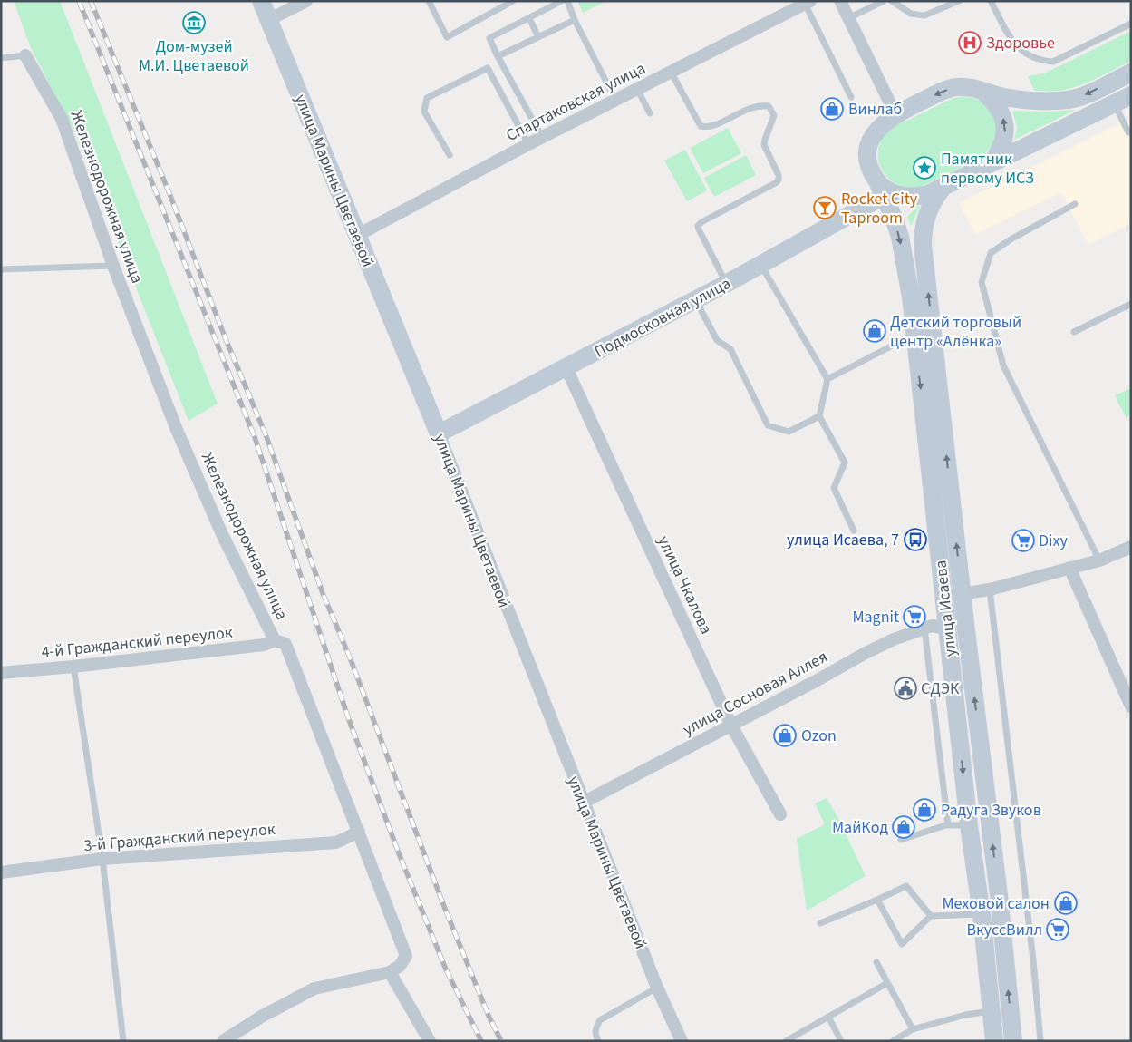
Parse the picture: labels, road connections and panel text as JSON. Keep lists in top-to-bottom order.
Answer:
{
  "streets": {
    "main road": ["улица Марины Цветаевой", "Подмосковная улица", "улица Исаева"],
    "street": [
      "Спартаковская улица",
      "Железнодорожная улица",
      "улица Чкалова",
      "4-й Гражданский переулок",
      "улица Сосновая Аллея",
      "3-й Гражданский переулок"
    ]
  },
  "crossings": [
    ["Спартаковская улица", "улица Марины Цветаевой"],
    ["улица Марины Цветаевой", "Подмосковная улица"],
    ["улица Марины Цветаевой", "улица Сосновая Аллея"],
    ["Железнодорожная улица", "4-й Гражданский переулок"],
    ["Железнодорожная улица", "3-й Гражданский переулок"],
    ["Подмосковная улица", "улица Чкалова"],
    ["Подмосковная улица", "улица Исаева"],
    ["улица Чкалова", "улица Сосновая Аллея"],
    ["улица Исаева", "улица Сосновая Аллея"]
  ],
  "places": {
    "museum": ["Дом-музей М.И. Цветаевой"],
    "hospital": ["Здоровье"],
    "shop": [
      "Винлаб",
      "Детский торговый центр «Алёнка»",
      "Ozon",
      "Радуга Звуков",
      "МайКод",
      "Меховой салон"
    ],
    "place": ["Памятник первому ИСЗ"],
    "bar": ["Rocket City Taproom"],
    "bus stop": ["улица Исаева, 7"],
    "supermarket": ["Dixy", "Magnit", "ВкуссВилл"],
    "public building": ["СДЭК"]
  }
}
